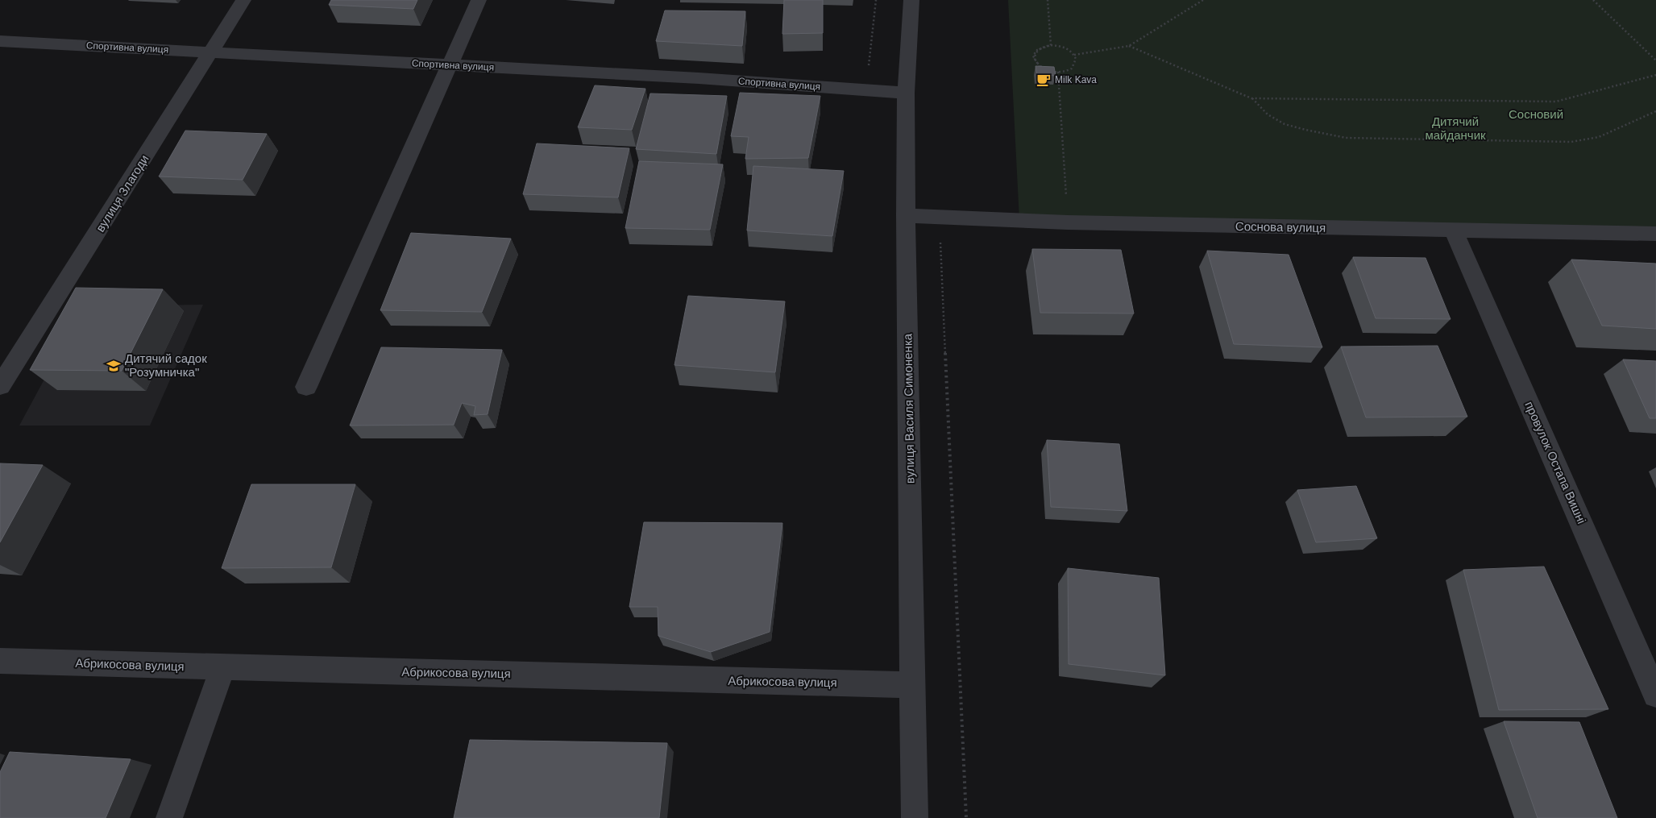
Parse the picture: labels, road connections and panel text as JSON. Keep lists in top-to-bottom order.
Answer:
{
  "streets": {
    "street": [
      "Спортивна вулиця",
      "вулиця Злагоди",
      "Соснова вулиця",
      "вулиця Василя Симоненка",
      "провулок Остапа Вишні",
      "Абрикосова вулиця"
    ]
  },
  "crossings": [
    ["Спортивна вулиця", "вулиця Злагоди"],
    ["Спортивна вулиця", "вулиця Василя Симоненка"],
    ["Соснова вулиця", "вулиця Василя Симоненка"],
    ["Соснова вулиця", "провулок Остапа Вишні"],
    ["вулиця Василя Симоненка", "Абрикосова вулиця"]
  ],
  "parks": ["Сосновий", "Дитячий майданчик"],
  "places": {
    "cafe": ["Milk Kava"],
    "school or university": ["Дитячий садок \"Розумничка\""]
  }
}
